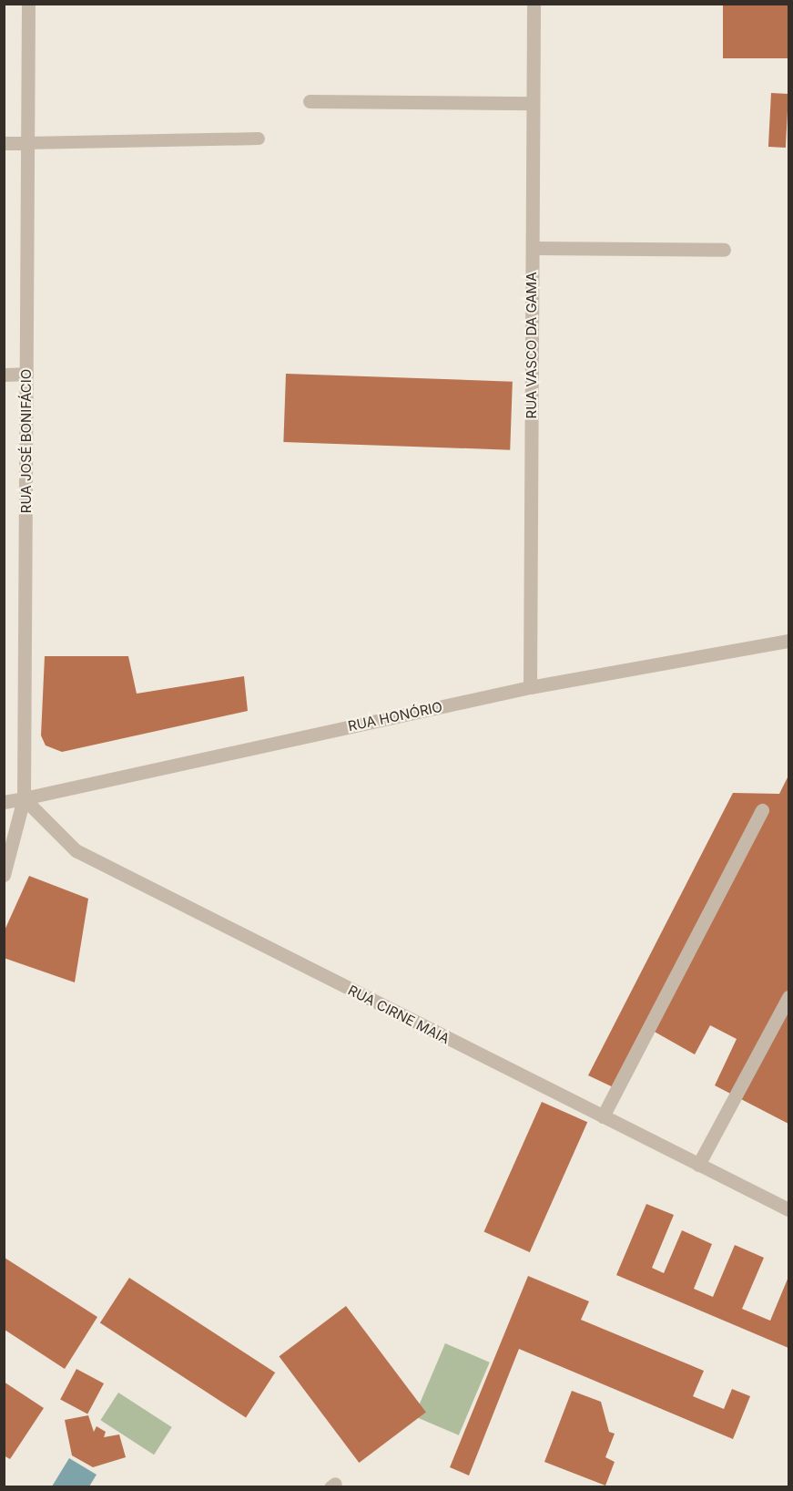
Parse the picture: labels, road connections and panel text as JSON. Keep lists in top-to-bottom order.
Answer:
{
  "streets": {
    "street": [
      "RUA VASCO DA GAMA",
      "RUA JOSÉ BONIFÁCIO",
      "RUA HONÓRIO",
      "RUA CIRNE MAIA"
    ]
  },
  "crossings": [
    ["RUA VASCO DA GAMA", "RUA HONÓRIO"],
    ["RUA JOSÉ BONIFÁCIO", "RUA HONÓRIO"],
    ["RUA JOSÉ BONIFÁCIO", "RUA CIRNE MAIA"],
    ["RUA HONÓRIO", "RUA CIRNE MAIA"]
  ]
}
